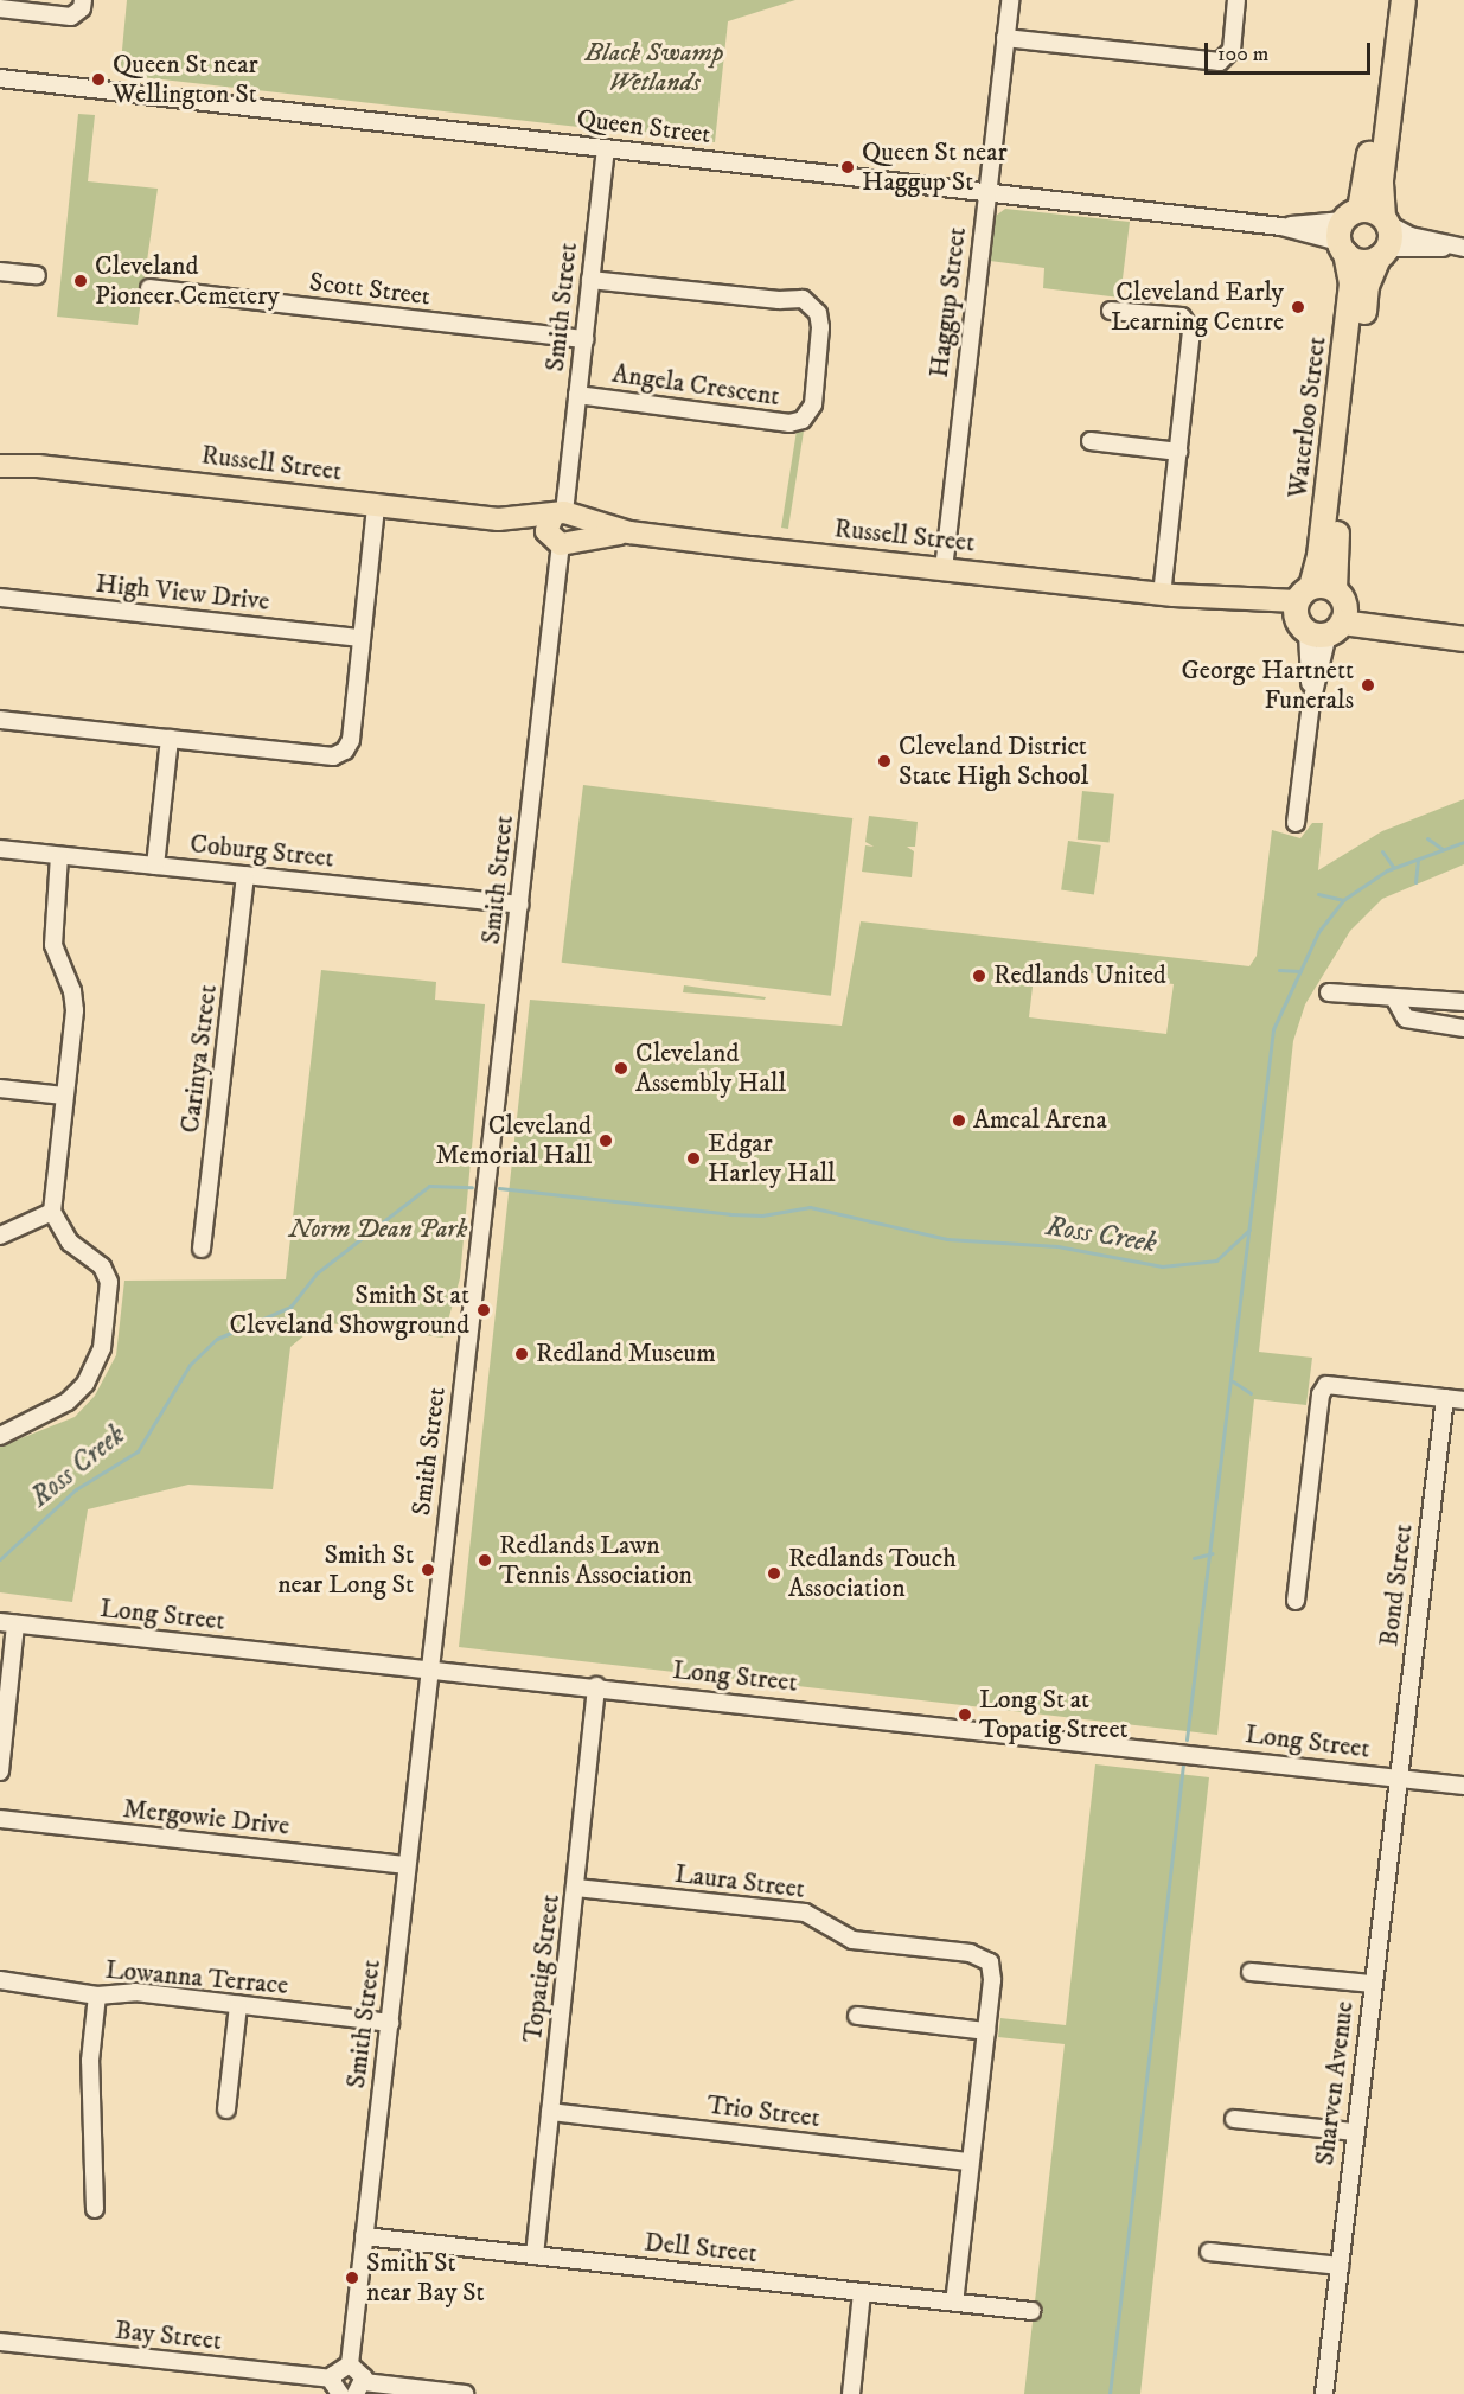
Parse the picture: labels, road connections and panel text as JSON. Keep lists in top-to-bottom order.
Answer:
{
  "streets": {
    "highway": ["Waterloo Street", "Russell Street"],
    "street": [
      "Queen Street",
      "Scott Street",
      "Haggup Street",
      "Smith Street",
      "Angela Crescent",
      "High View Drive",
      "Coburg Street",
      "Carinya Street",
      "Bond Street",
      "Long Street",
      "Mergowie Drive",
      "Laura Street",
      "Topatig Street",
      "Lowanna Terrace",
      "Sharven Avenue",
      "Trio Street",
      "Dell Street",
      "Bay Street"
    ]
  },
  "crossings": [
    ["Queen Street", "Haggup Street"],
    ["Queen Street", "Smith Street"],
    ["Queen Street", "Waterloo Street"],
    ["Scott Street", "Smith Street"],
    ["Haggup Street", "Russell Street"],
    ["Smith Street", "Angela Crescent"],
    ["Smith Street", "Russell Street"],
    ["Smith Street", "Coburg Street"],
    ["Smith Street", "Long Street"],
    ["Smith Street", "Mergowie Drive"],
    ["Smith Street", "Lowanna Terrace"],
    ["Smith Street", "Dell Street"],
    ["Waterloo Street", "Russell Street"],
    ["Coburg Street", "Carinya Street"],
    ["Bond Street", "Long Street"],
    ["Bond Street", "Sharven Avenue"],
    ["Long Street", "Topatig Street"],
    ["Long Street", "Sharven Avenue"],
    ["Laura Street", "Topatig Street"],
    ["Topatig Street", "Trio Street"],
    ["Topatig Street", "Dell Street"]
  ],
  "water": ["Ross Creek"],
  "parks": ["Black Swamp Wetlands", "Norm Dean Park"],
  "places": [
    "Queen St near Wellington St",
    "Queen St near Haggup St",
    "Cleveland Pioneer Cemetery",
    "Cleveland Early Learning Centre",
    "George Hartnett Funerals",
    "Cleveland District State High School",
    "Redlands United",
    "Cleveland Assembly Hall",
    "Amcal Arena",
    "Cleveland Memorial Hall",
    "Edgar Harley Hall",
    "Smith St at Cleveland Showground",
    "Redland Museum",
    "Redlands Lawn Tennis Association",
    "Smith St near Long St",
    "Redlands Touch Association",
    "Long St at Topatig Street",
    "Smith St near Bay St"
  ],
  "scale_bar": "100 m"
}
